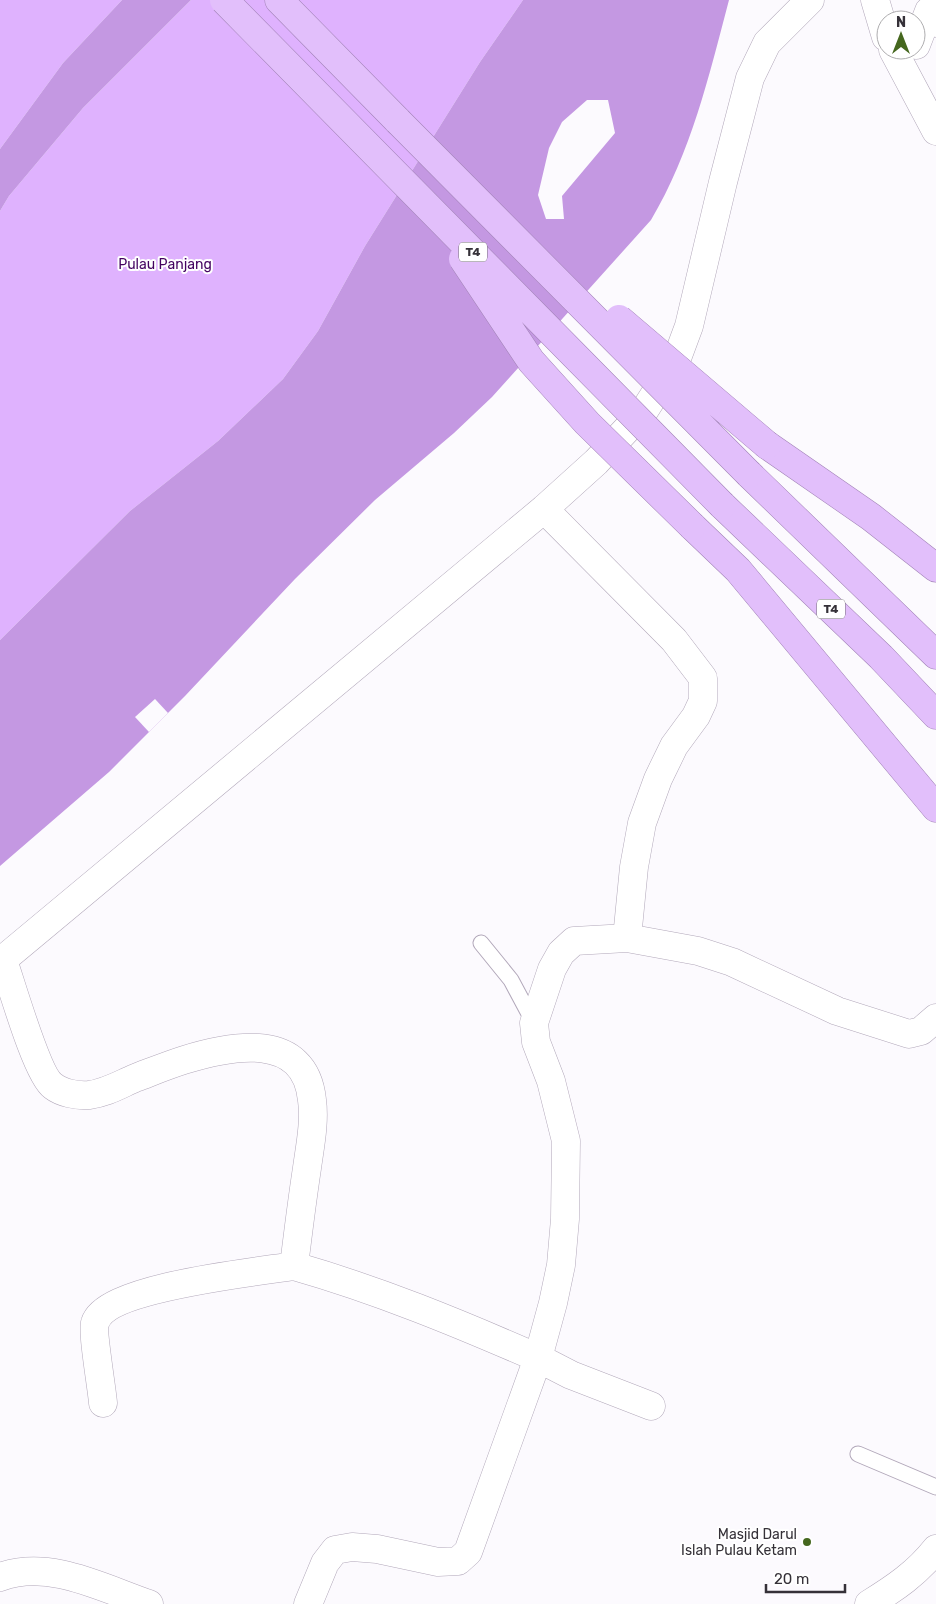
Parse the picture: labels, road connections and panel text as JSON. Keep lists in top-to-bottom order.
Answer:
{
  "streets": {
    "highway": ["T4"]
  },
  "parks": ["Pulau Panjang"],
  "places": ["Masjid Darul Islah Pulau Ketam"],
  "scale_bar": "20 m",
  "north": "top"
}
